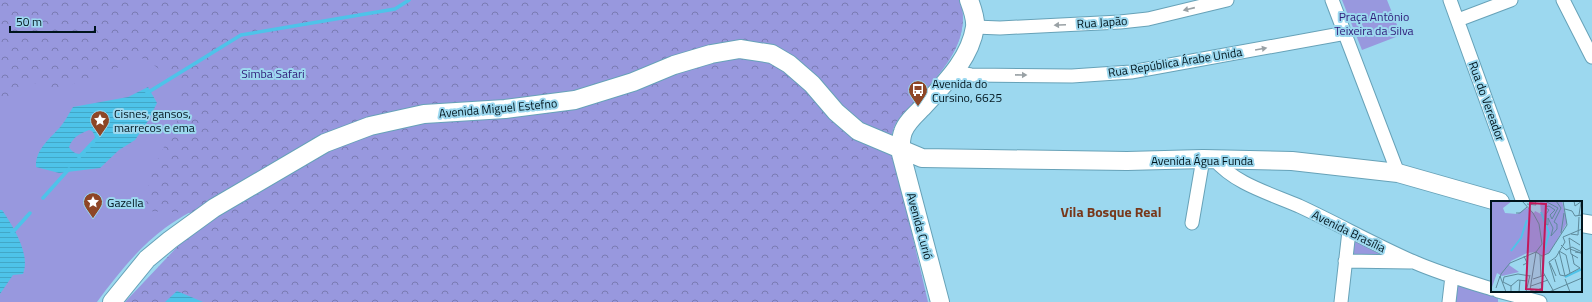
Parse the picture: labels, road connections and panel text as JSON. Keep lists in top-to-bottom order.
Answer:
{
  "streets": {
    "main road": ["Avenida Miguel Estefno", "Avenida Água Funda", "Avenida Curió"],
    "street": [
      "Rua Japão",
      "Rua República Árabe Unida",
      "Rua do Vereador",
      "Avenida Brasília"
    ]
  },
  "crossings": [
    ["Avenida Miguel Estefno", "Avenida Água Funda"],
    ["Avenida Miguel Estefno", "Avenida Curió"],
    ["Avenida Água Funda", "Avenida Curió"],
    ["Avenida Água Funda", "Avenida Brasília"]
  ],
  "one_way": ["Rua Japão", "Rua República Árabe Unida"],
  "districts": ["Vila Bosque Real"],
  "parks": ["Praça Antônio Teixeira da Silva", "Simba Safari"],
  "places": {
    "bus stop": ["Avenida do Cursino, 6625"],
    "place": ["Cisnes, gansos, marrecos e ema", "Gazella"]
  },
  "scale_bar": "50 m"
}
